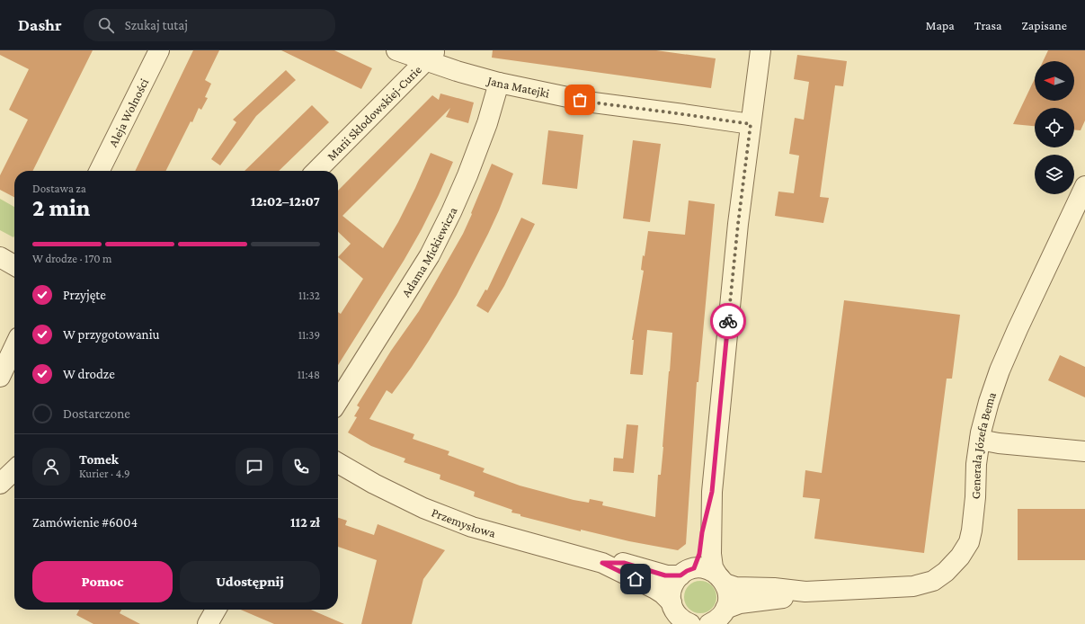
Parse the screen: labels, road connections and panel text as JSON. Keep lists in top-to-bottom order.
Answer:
{
  "streets": {
    "street": [
      "Jana Matejki",
      "Aleja Wolności",
      "Marii Skłodowskiej-Curie",
      "Adama Mickiewicza",
      "Generała Józefa Bema",
      "Przemysłowa"
    ]
  },
  "crossings": [
    ["Jana Matejki", "Marii Skłodowskiej-Curie"],
    ["Jana Matejki", "Adama Mickiewicza"],
    ["Generała Józefa Bema", "Przemysłowa"]
  ],
  "north": "left",
  "page": {
    "header": "Dashr",
    "search": "Szukaj tutaj",
    "nav": ["Mapa", "Trasa", "Zapisane"],
    "heading": ["2 min", "Dostawa za", "12:02–12:07"],
    "panel": [
      "Tomek",
      "Kurier · 4.9",
      "Zamówienie #6004",
      "112 zł"
    ],
    "bar": "W drodze · 170 m",
    "list": [
      ["Przyjęte", "11:32"],
      ["W przygotowaniu", "11:39"],
      ["W drodze", "11:48"],
      "Dostarczone"
    ],
    "buttons": ["Pomoc", "Udostępnij"]
  }
}
